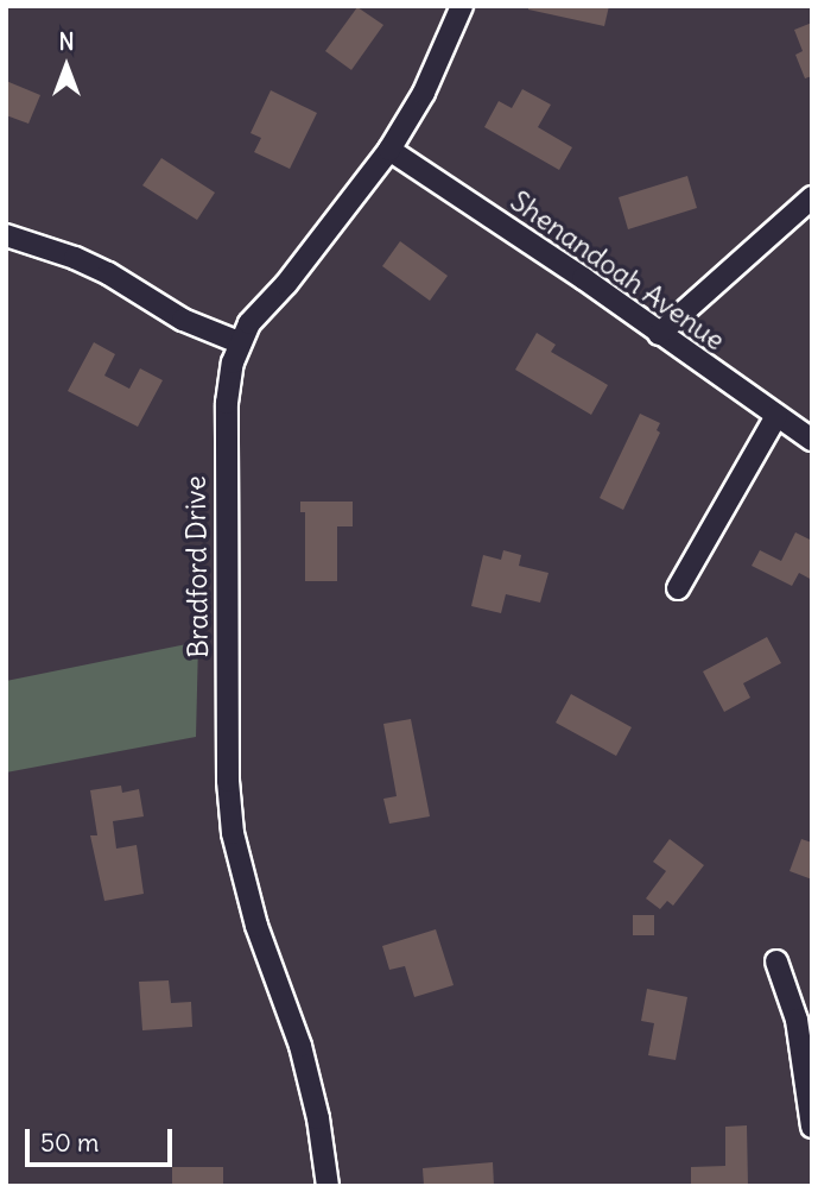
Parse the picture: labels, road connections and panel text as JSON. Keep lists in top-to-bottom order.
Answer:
{
  "streets": {
    "street": ["Shenandoah Avenue", "Bradford Drive"]
  },
  "crossings": [
    ["Shenandoah Avenue", "Bradford Drive"]
  ],
  "scale_bar": "50 m",
  "north": "top"
}
